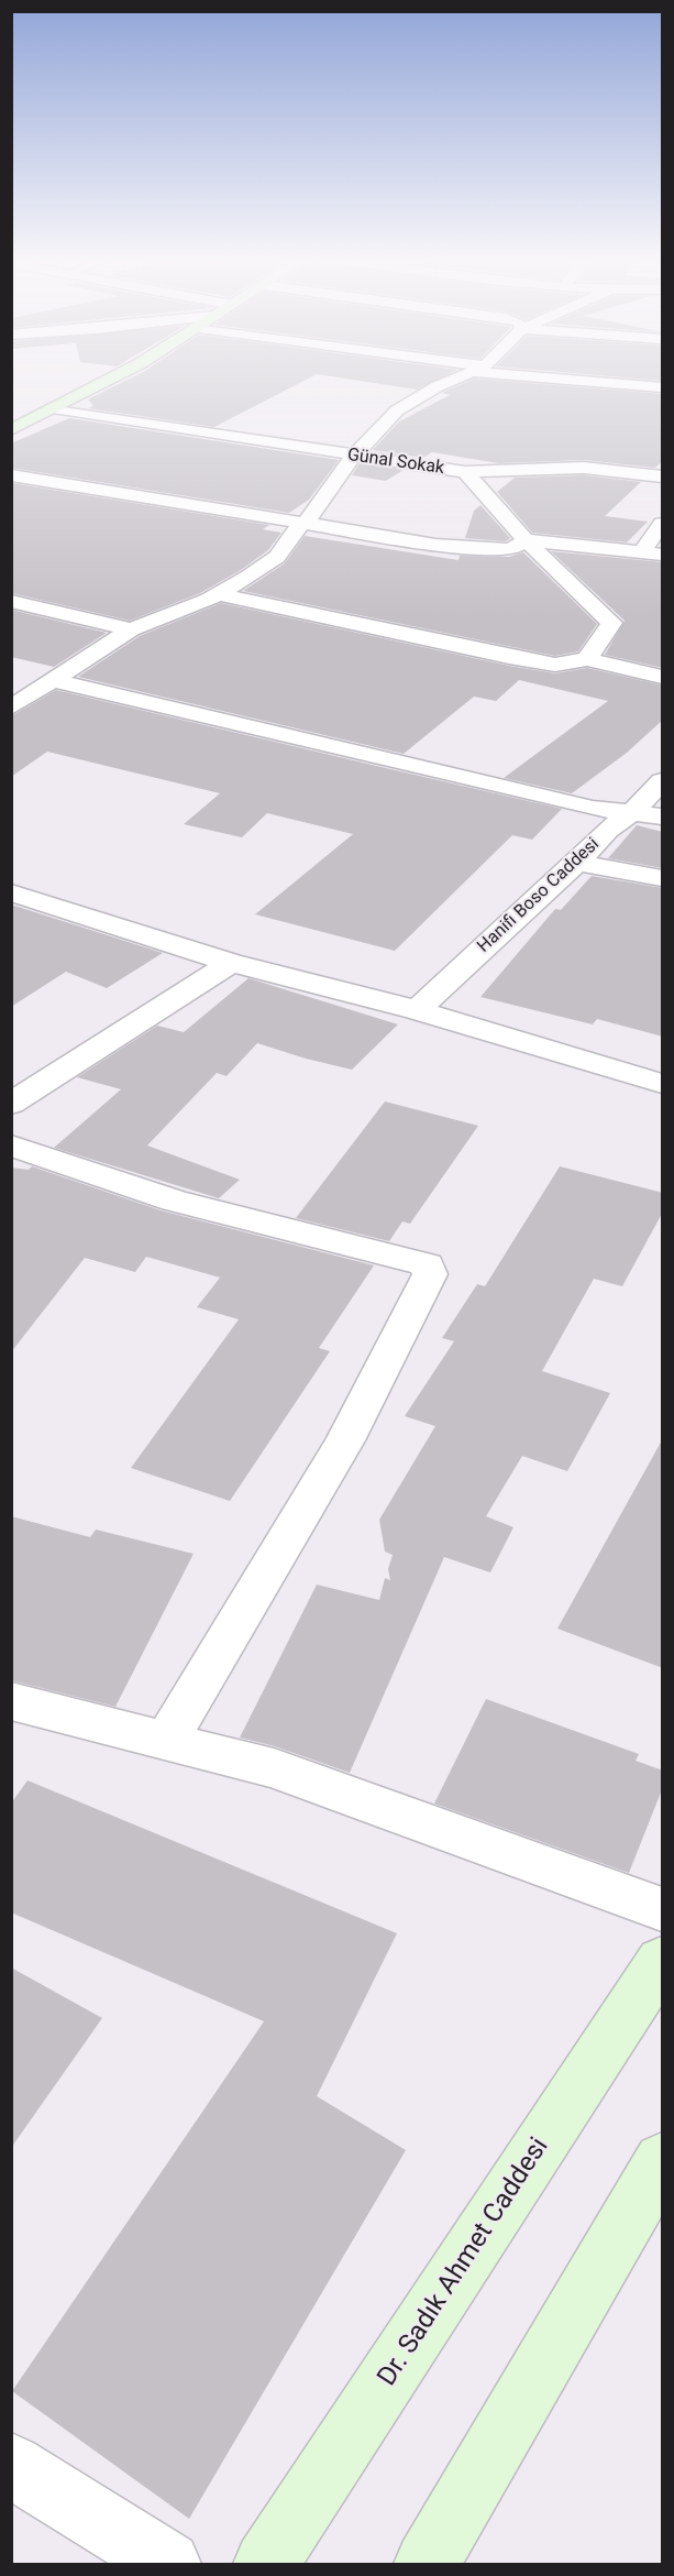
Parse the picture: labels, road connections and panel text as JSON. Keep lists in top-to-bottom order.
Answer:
{
  "streets": {
    "street": ["Günal Sokak", "Hanifi Boso Caddesi", "Dr. Sadık Ahmet Caddesi"]
  }
}
